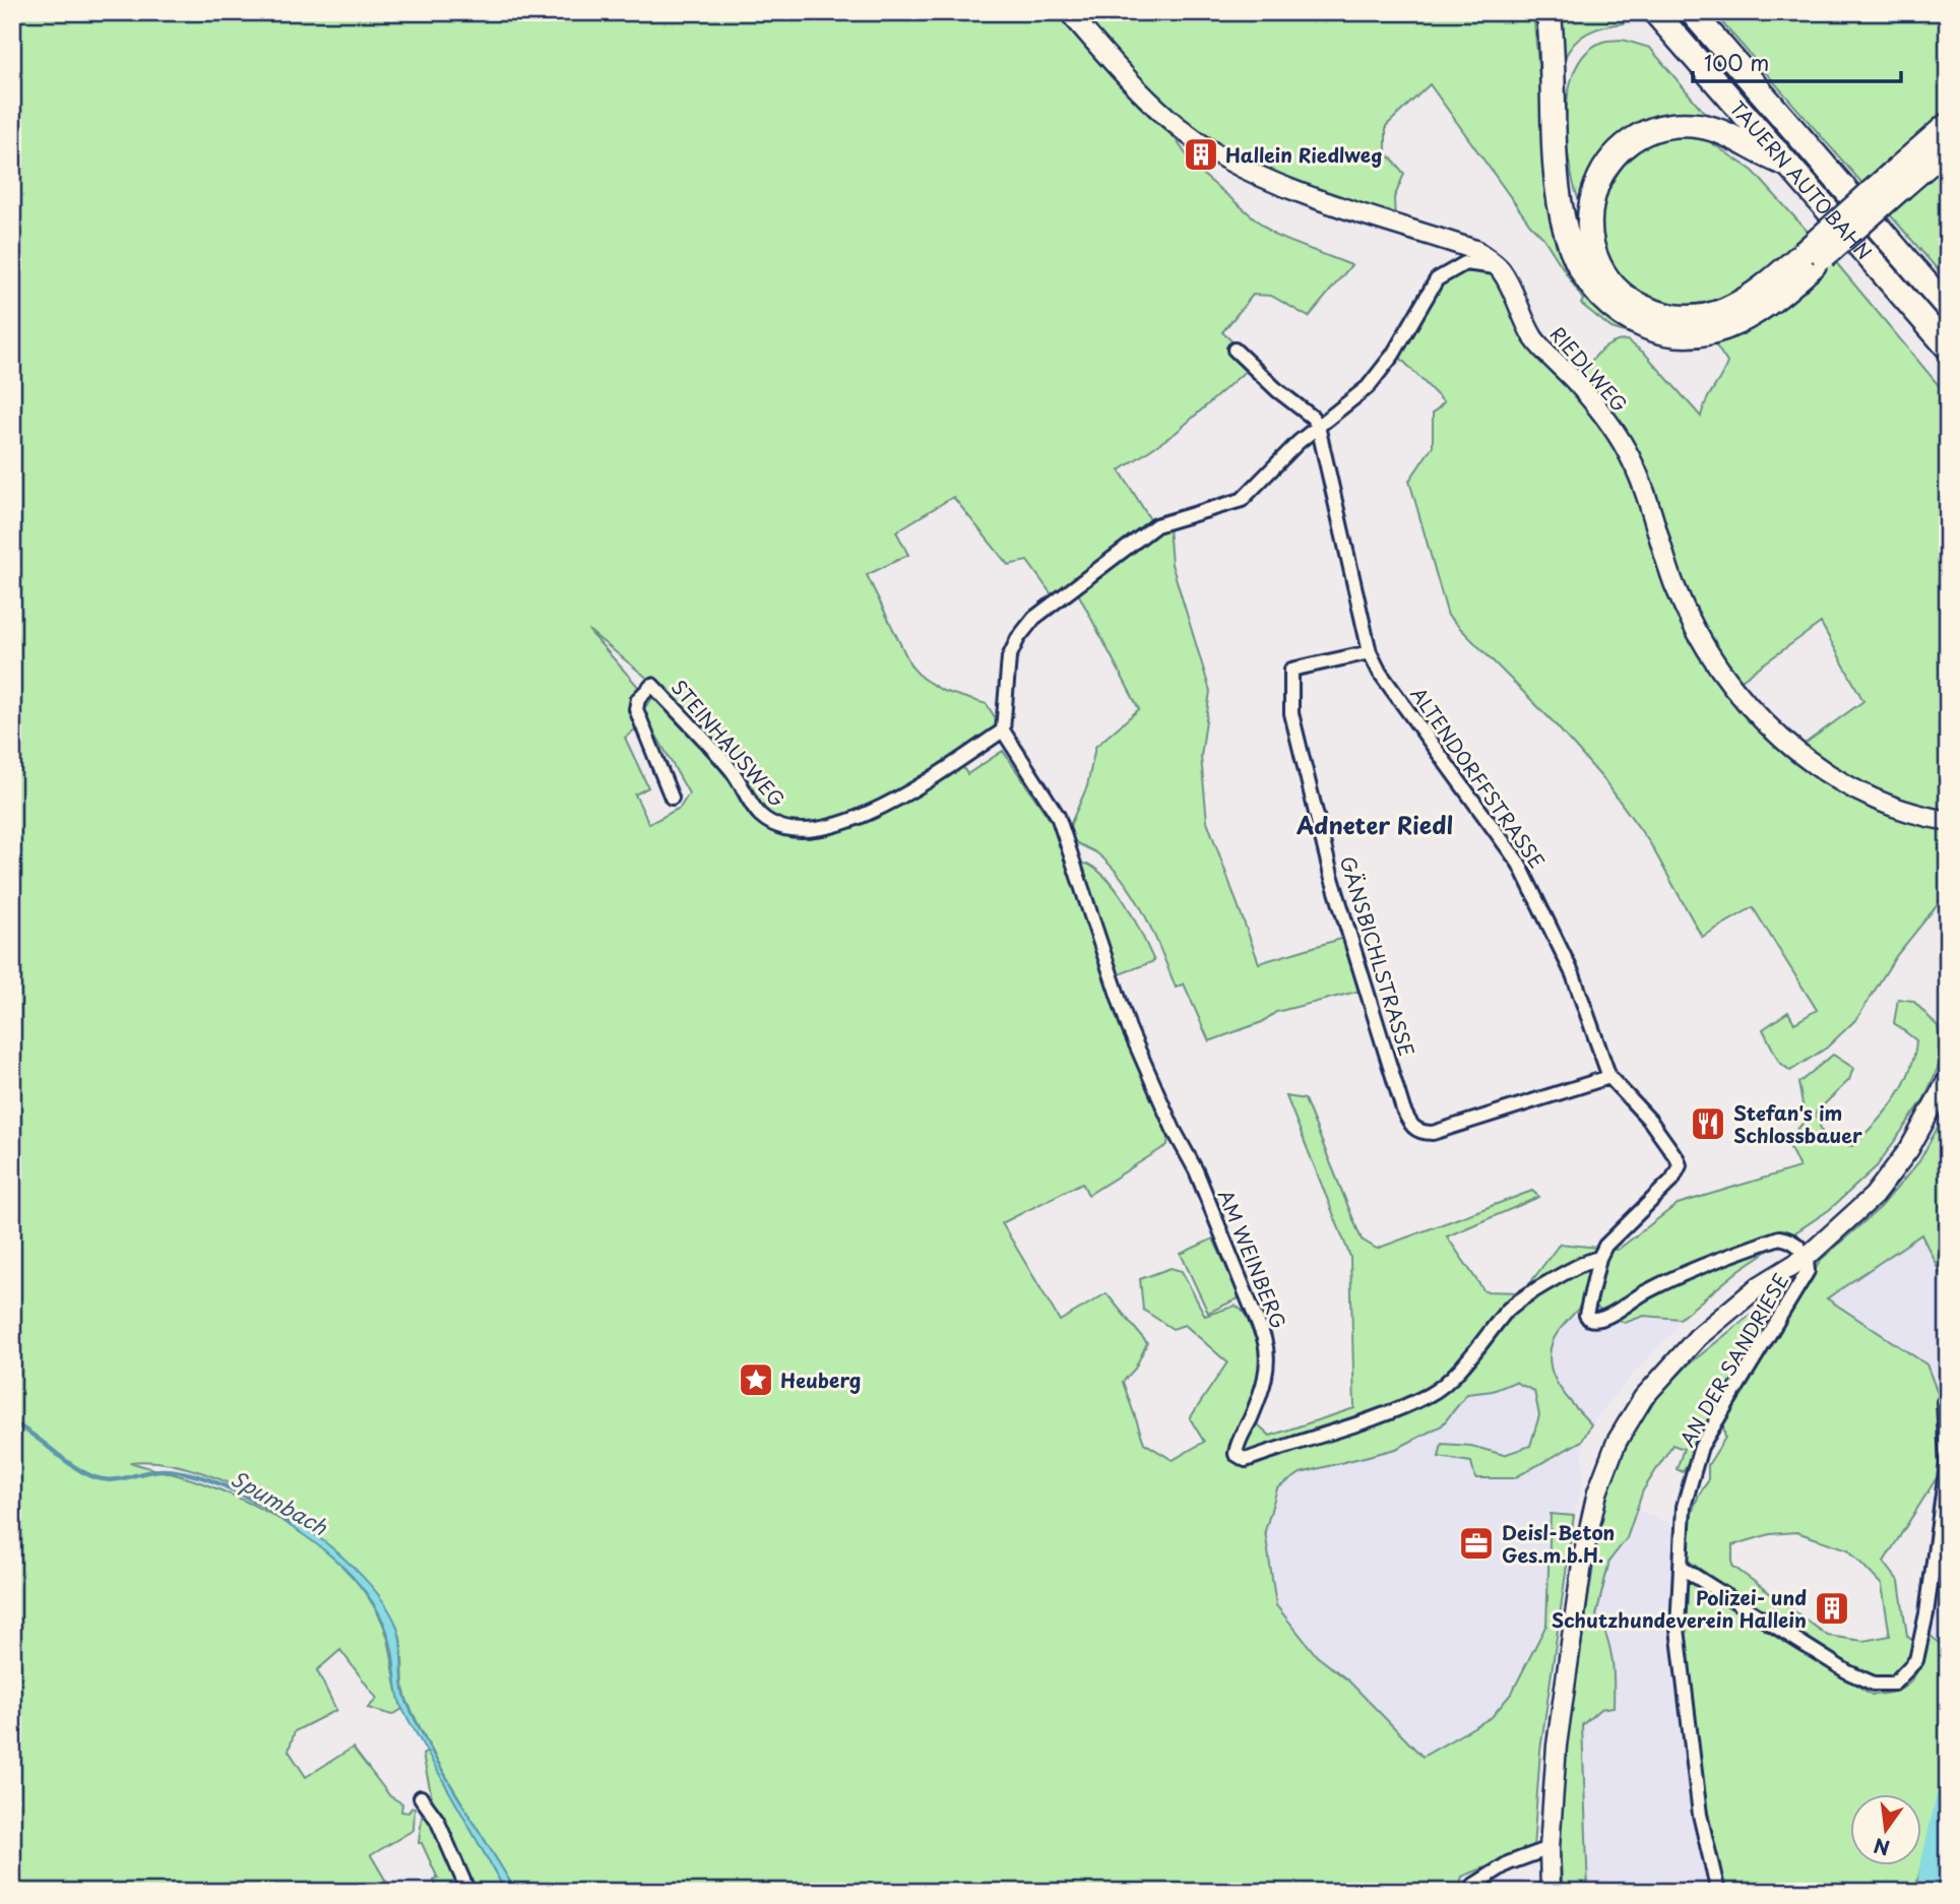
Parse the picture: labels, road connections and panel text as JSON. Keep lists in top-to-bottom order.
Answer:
{
  "streets": {
    "highway": ["TAUERN AUTOBAHN"],
    "street": [
      "RIEDLWEG",
      "STEINHAUSWEG",
      "ALTENDORFFSTRASSE",
      "GÄNSBICHLSTRASSE",
      "AM WEINBERG",
      "AN DER SANDRIESE"
    ]
  },
  "crossings": [
    ["STEINHAUSWEG", "AM WEINBERG"],
    ["ALTENDORFFSTRASSE", "GÄNSBICHLSTRASSE"],
    ["ALTENDORFFSTRASSE", "AM WEINBERG"]
  ],
  "districts": ["Adneter Riedl"],
  "water": ["Spumbach"],
  "places": {
    "building": ["Hallein Riedlweg", "Polizei- und Schutzhundeverein Hallein"],
    "restaurant": ["Stefan's im Schlossbauer"],
    "place": ["Heuberg"],
    "office": ["Deisl-Beton Ges.m.b.H."]
  },
  "scale_bar": "100 m",
  "north": "bottom"
}
